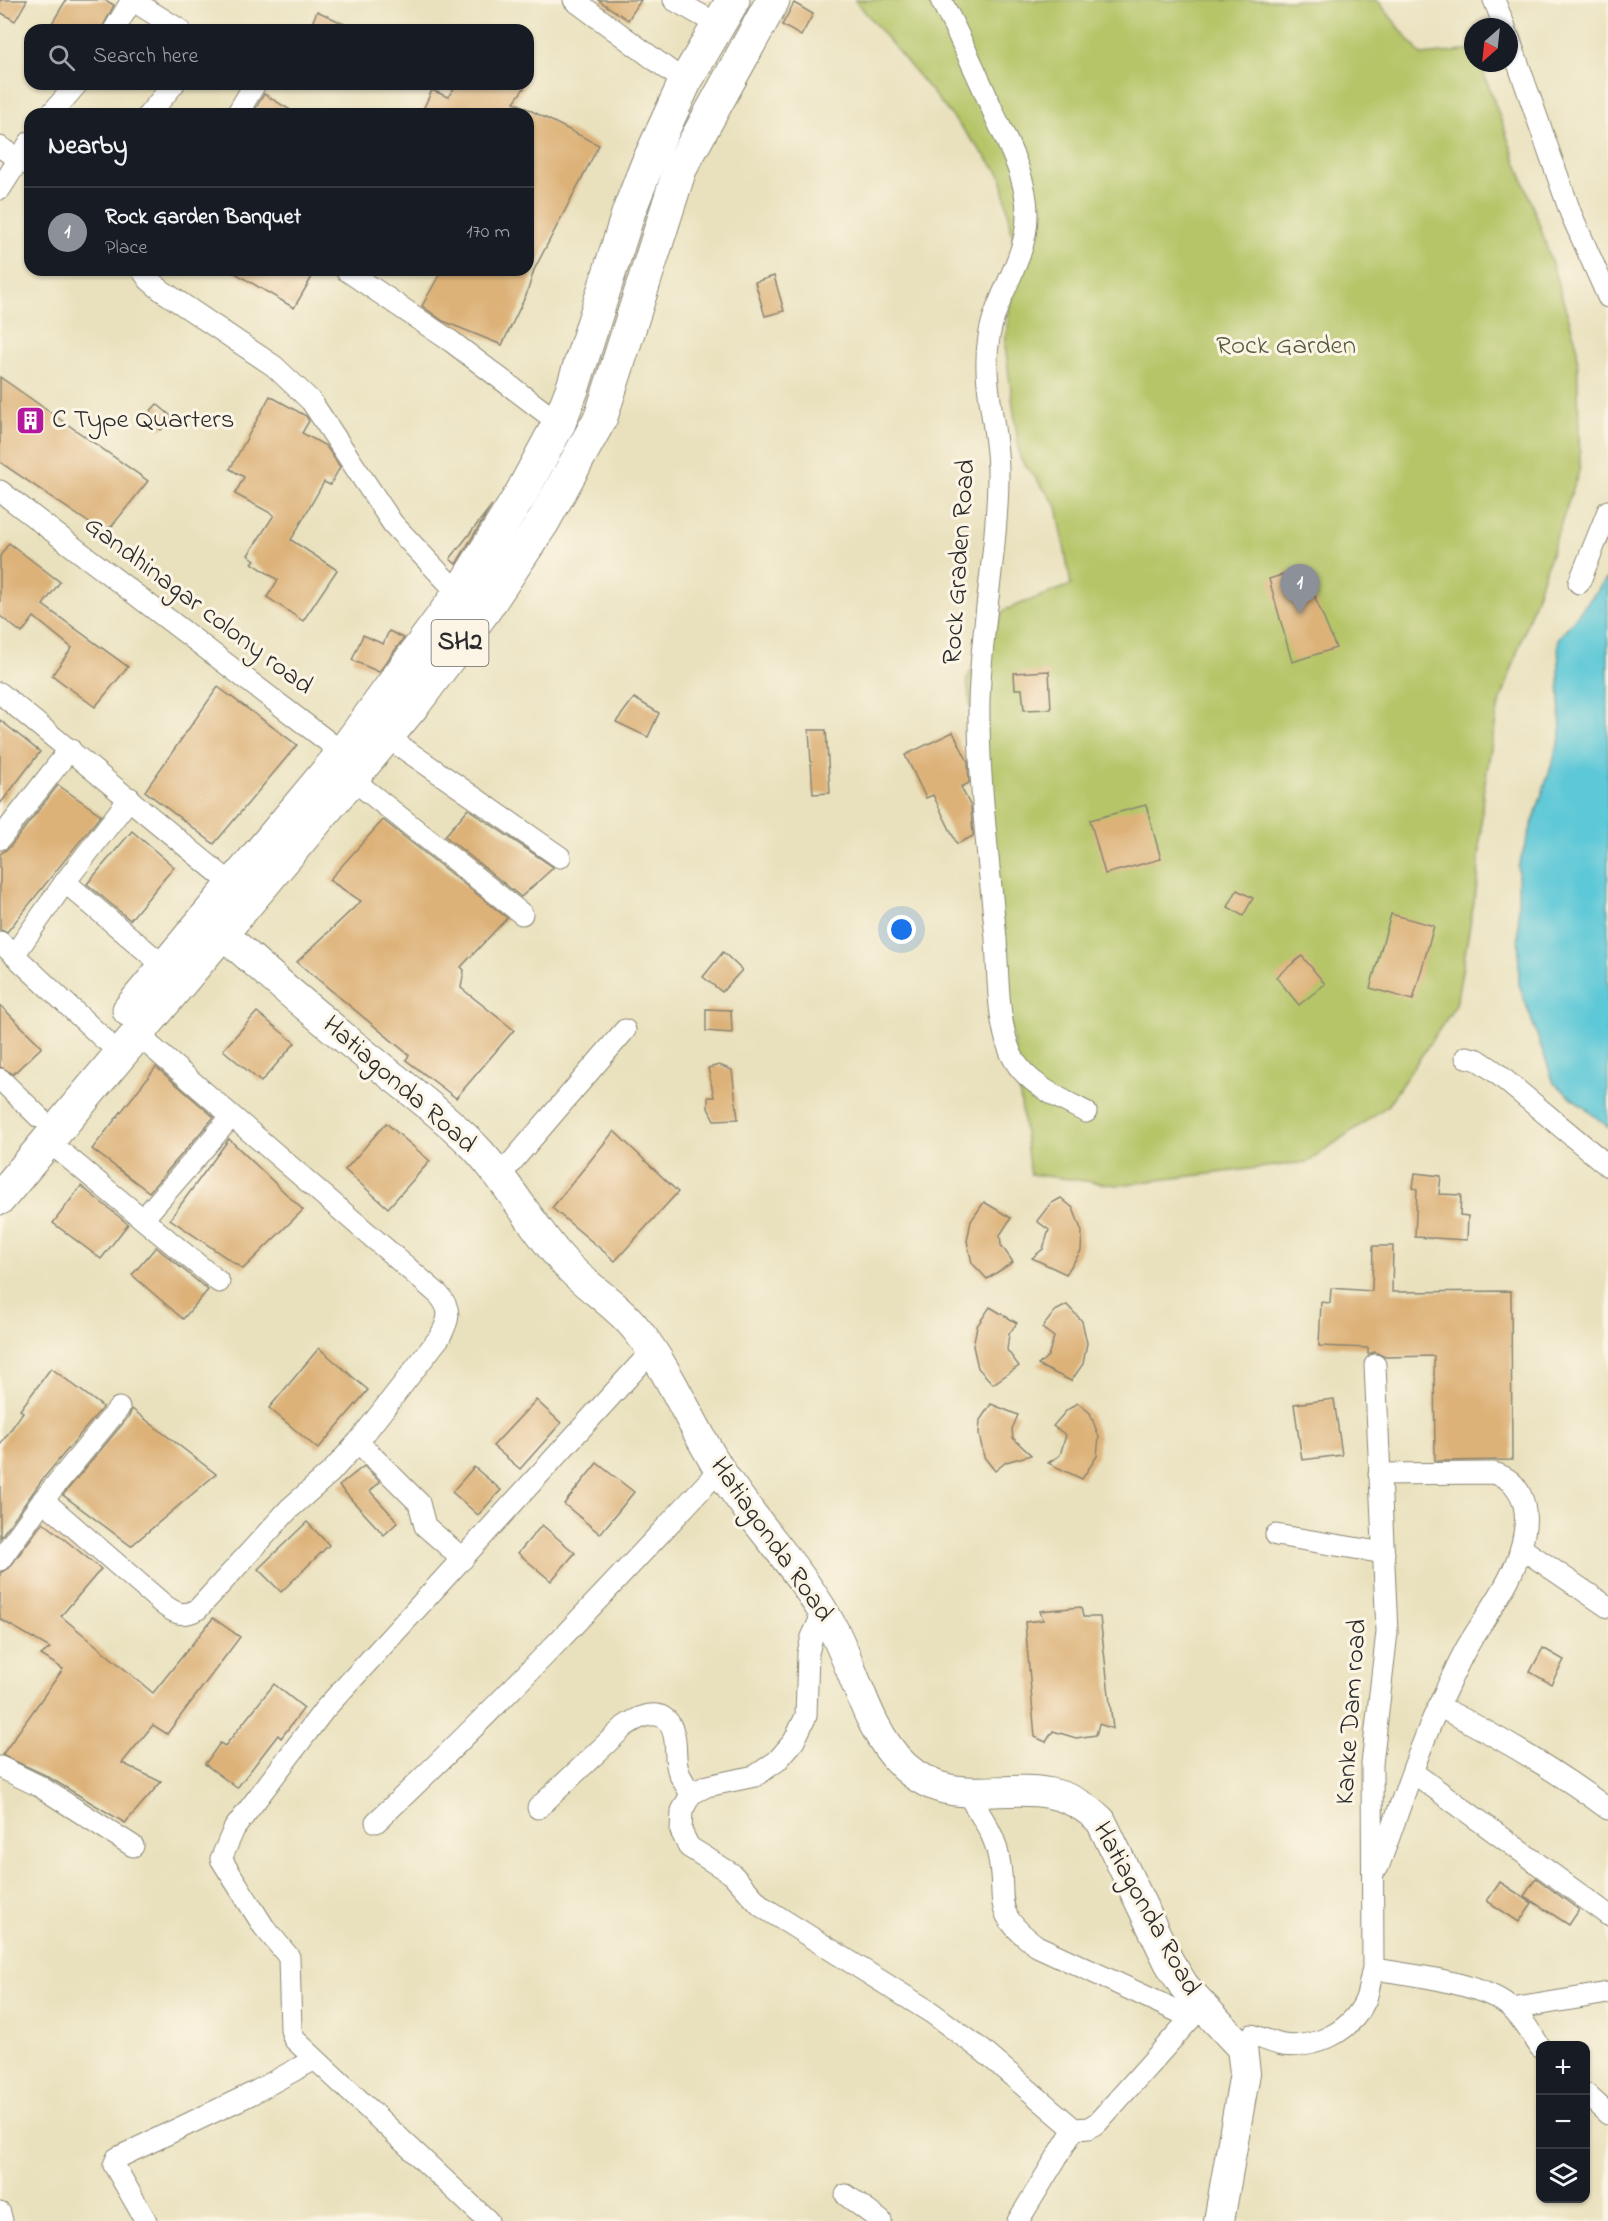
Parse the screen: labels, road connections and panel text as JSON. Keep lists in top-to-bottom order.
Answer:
{
  "streets": {
    "main road": ["SH2"],
    "street": [
      "Rock Graden Road",
      "Gandhinagar colony road",
      "Hatiagonda Road",
      "Kanke Dam road"
    ]
  },
  "crossings": [
    ["Gandhinagar colony road", "SH2"],
    ["SH2", "Hatiagonda Road"]
  ],
  "parks": ["Rock Garden"],
  "places": {
    "building": ["C Type Quarters"]
  },
  "north": "bottom left",
  "page": {
    "search": "Search here",
    "heading": "Nearby",
    "list": [
      {
        "mark": "1",
        "name": "Rock Garden Banquet",
        "note": "Place",
        "value": "170 m"
      }
    ],
    "pins": "1",
    "map_buttons": ["+", "−"]
  }
}
